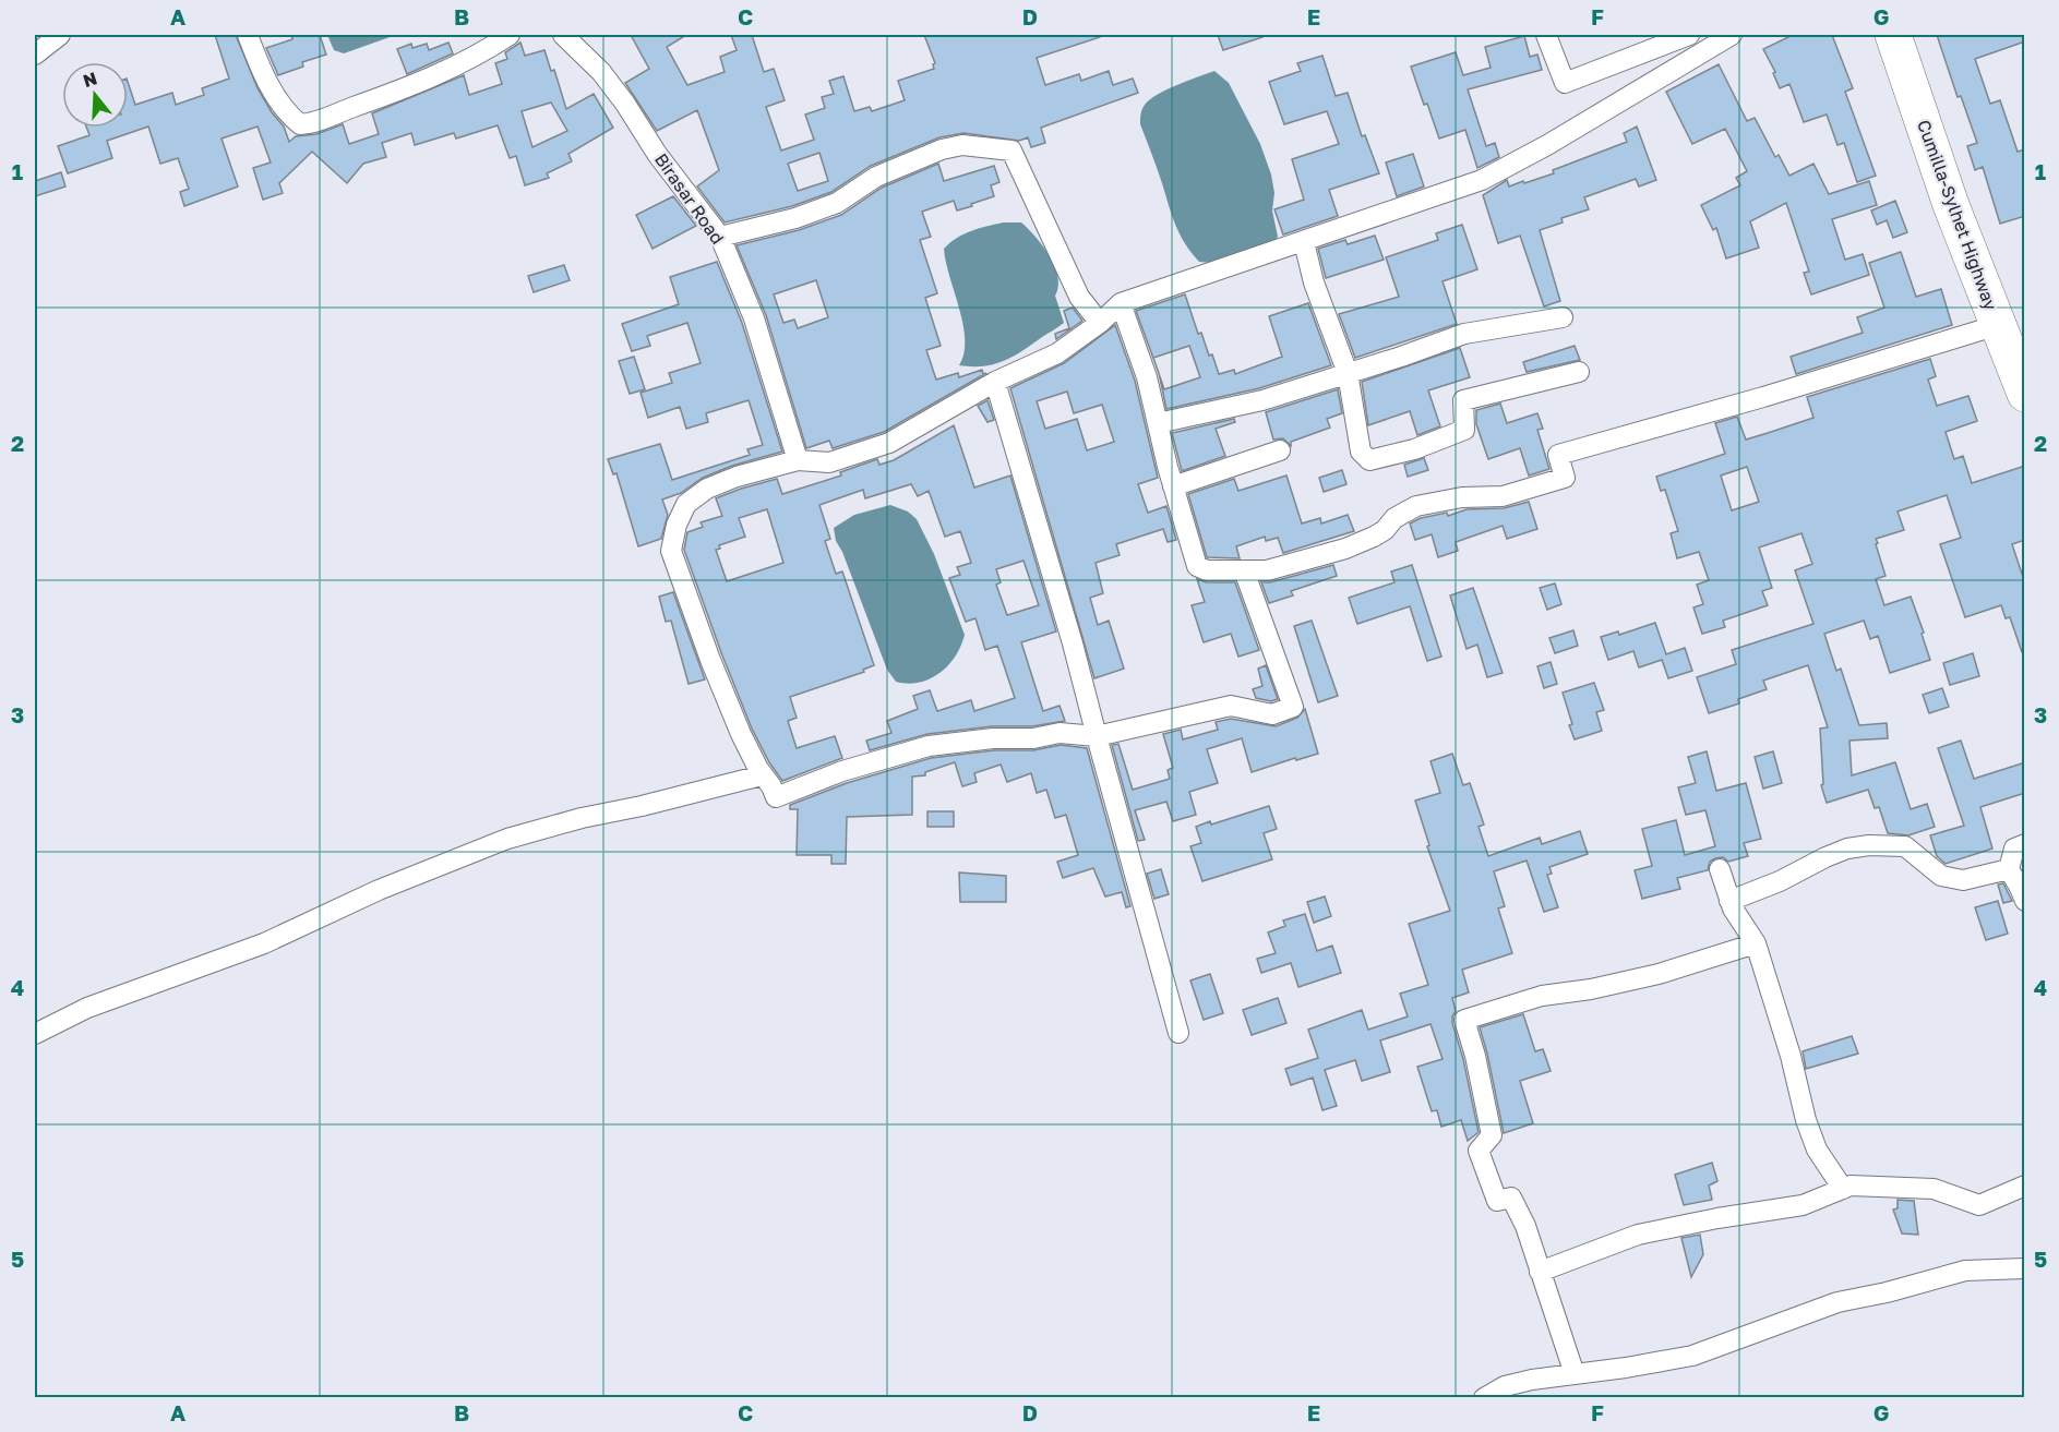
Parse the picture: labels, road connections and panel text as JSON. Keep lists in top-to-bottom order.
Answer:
{
  "streets": {
    "highway": ["Cumilla-Sylhet Highway"],
    "street": ["Birasar Road"]
  },
  "north": "top",
  "grid": {
    "columns": [
      "A",
      "B",
      "C",
      "D",
      "E",
      "F",
      "G"
    ],
    "rows": [
      "1",
      "2",
      "3",
      "4",
      "5"
    ]
  }
}
